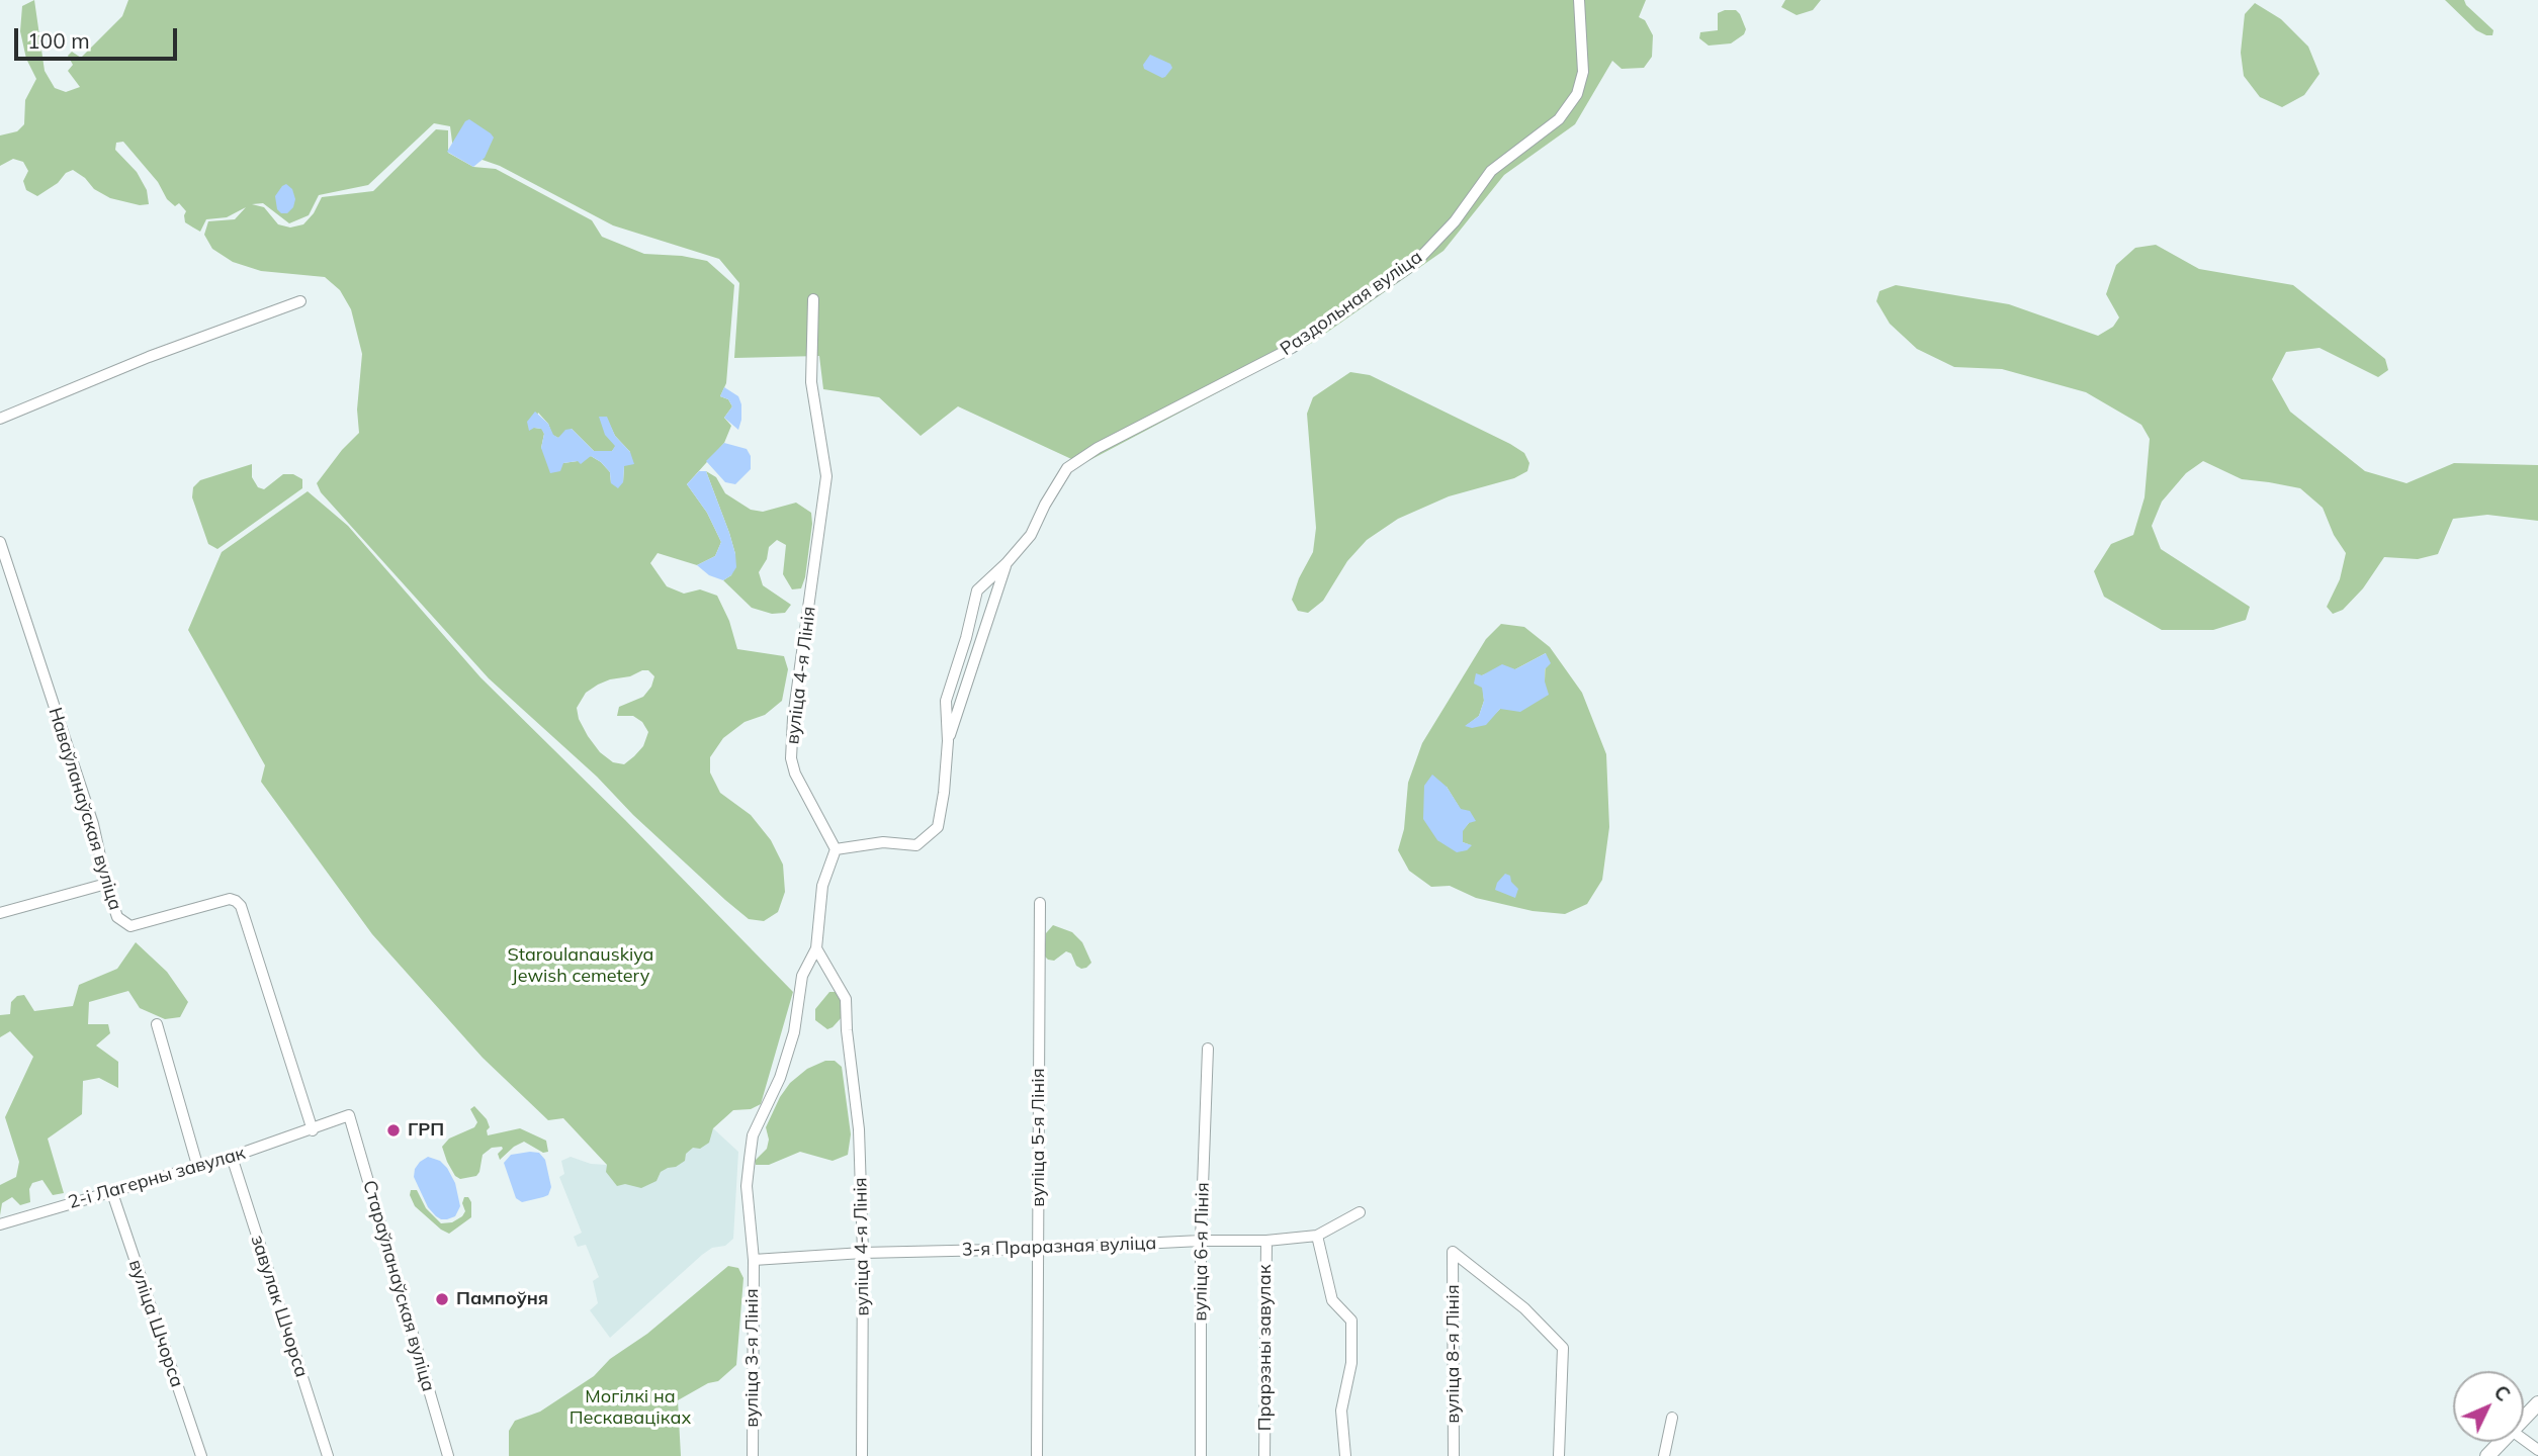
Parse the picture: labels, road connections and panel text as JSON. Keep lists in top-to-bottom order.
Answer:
{
  "streets": {
    "street": [
      "Раздольная вуліца",
      "вуліца 4-я Лінія",
      "Наваўланаўская вуліца",
      "вуліца 5-я Лінія",
      "2-і Лагерны завулак",
      "3-я Праразная вуліца",
      "вуліца 6-я Лінія",
      "Стараўланаўская вуліца",
      "завулак Шчорса",
      "вуліца Шчорса",
      "Прарэзны завулак",
      "вуліца 8-я Лінія",
      "вуліца 3-я Лінія"
    ]
  },
  "crossings": [
    ["вуліца 4-я Лінія", "3-я Праразная вуліца"],
    ["вуліца 4-я Лінія", "вуліца 3-я Лінія"],
    ["Наваўланаўская вуліца", "2-і Лагерны завулак"],
    ["вуліца 5-я Лінія", "3-я Праразная вуліца"],
    ["2-і Лагерны завулак", "Стараўланаўская вуліца"],
    ["2-і Лагерны завулак", "завулак Шчорса"],
    ["2-і Лагерны завулак", "вуліца Шчорса"],
    ["3-я Праразная вуліца", "вуліца 6-я Лінія"],
    ["3-я Праразная вуліца", "Прарэзны завулак"],
    ["3-я Праразная вуліца", "вуліца 3-я Лінія"]
  ],
  "parks": ["Staroulanauskiya Jewish cemetery", "Могілкі на Пескаваціках"],
  "places": ["ГРП", "Пампоўня"],
  "scale_bar": "100 m",
  "north": "top right"
}
